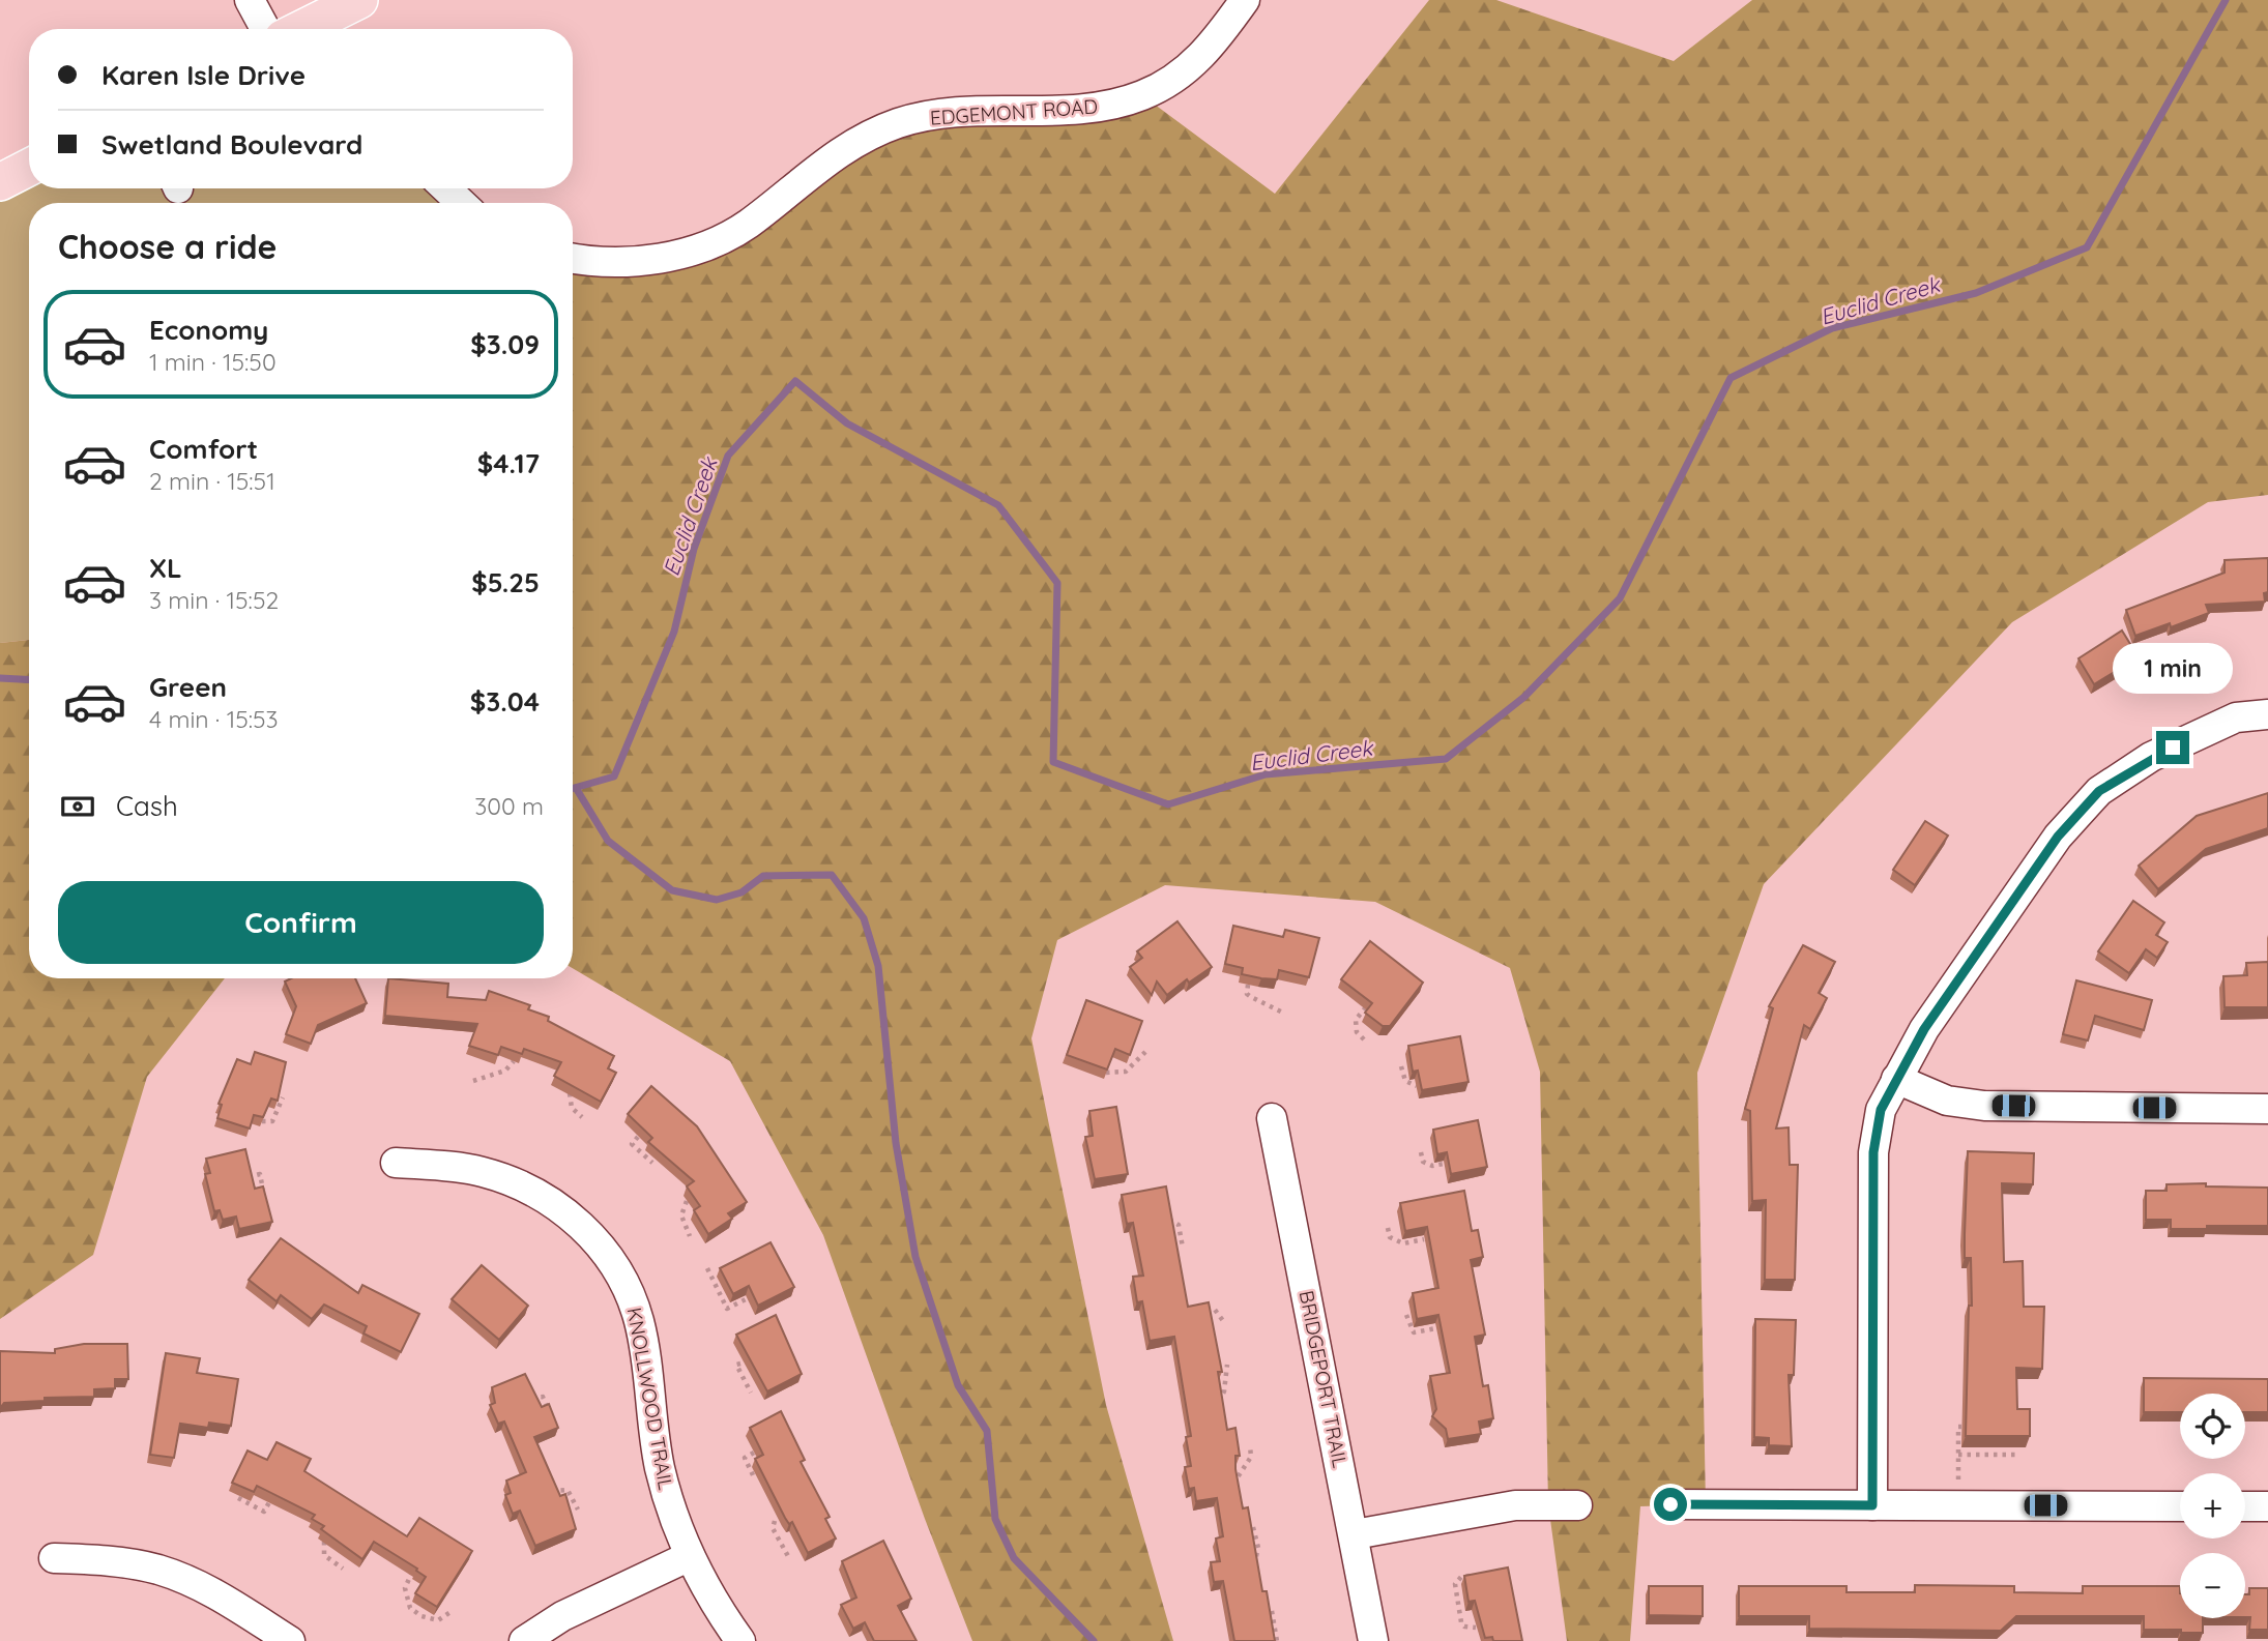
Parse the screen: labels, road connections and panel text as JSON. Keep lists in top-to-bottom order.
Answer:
{
  "streets": {
    "street": ["EDGEMONT ROAD", "BRIDGEPORT TRAIL", "KNOLLWOOD TRAIL"]
  },
  "water": ["Euclid Creek"],
  "page": {
    "banner": ["Karen Isle Drive", "Swetland Boulevard"],
    "heading": "Choose a ride",
    "list": [
      {
        "name": "Economy",
        "note": "1 min · 15:50",
        "value": "$3.09"
      },
      {
        "name": "Comfort",
        "note": "2 min · 15:51",
        "value": "$4.17"
      },
      {
        "name": "XL",
        "note": "3 min · 15:52",
        "value": "$5.25"
      },
      {
        "name": "Green",
        "note": "4 min · 15:53",
        "value": "$3.04"
      }
    ],
    "bubble": "1 min",
    "pay": ["Cash", "300 m"],
    "buttons": "Confirm",
    "map_buttons": ["+", "−"]
  }
}
